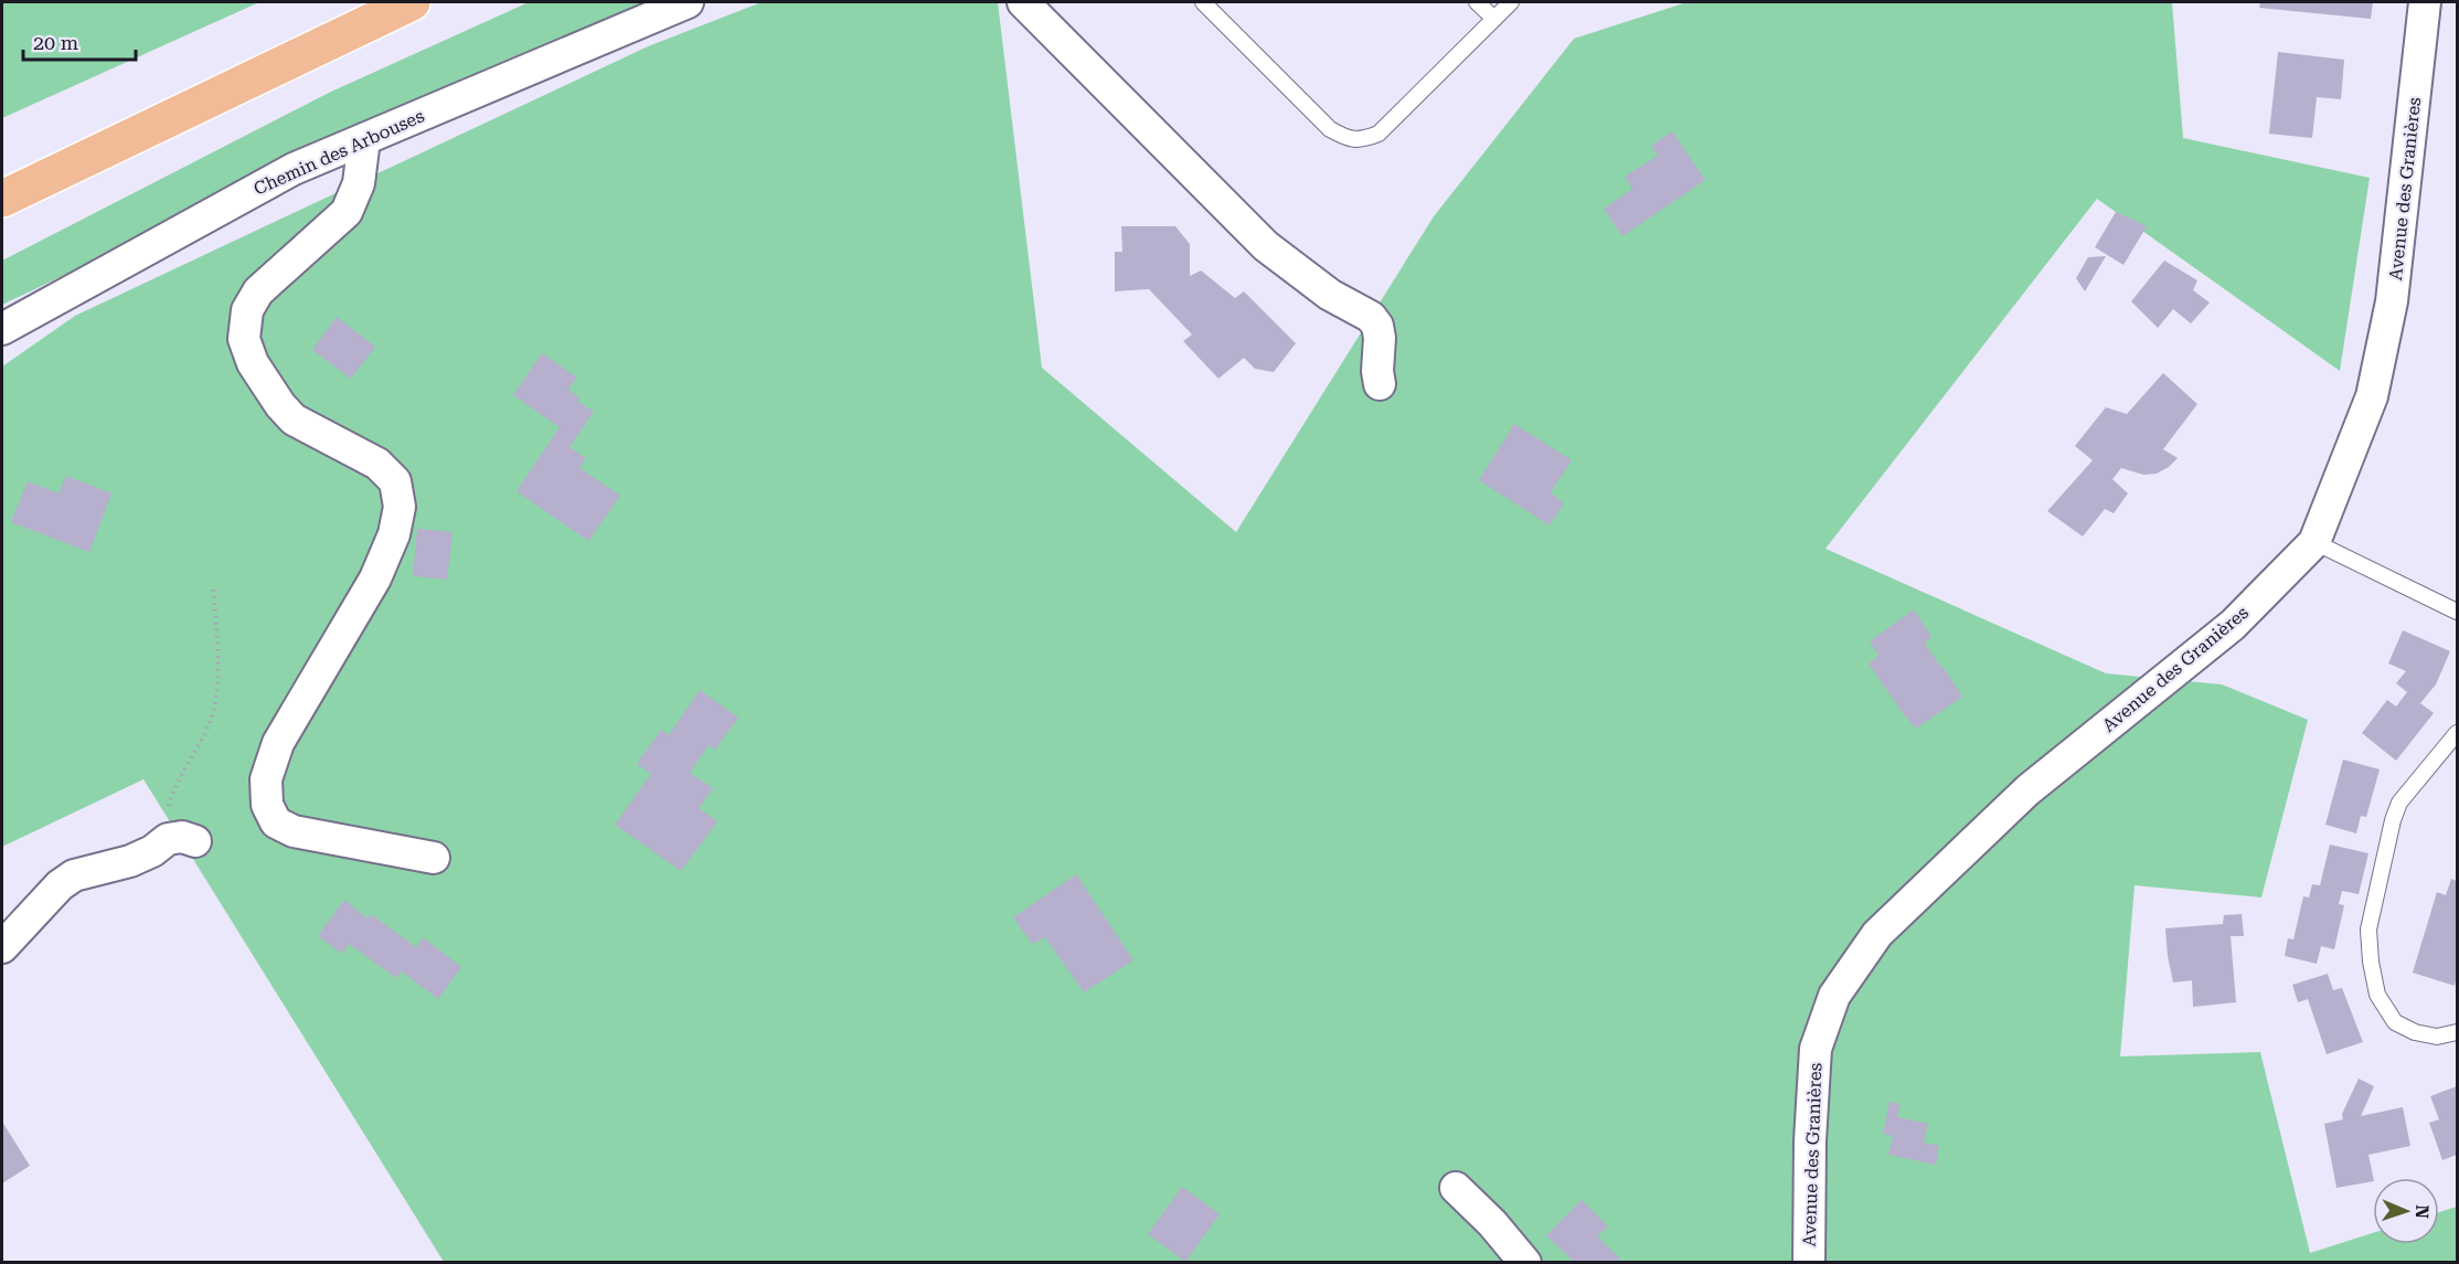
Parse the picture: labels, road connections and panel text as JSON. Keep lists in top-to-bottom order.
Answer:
{
  "streets": {
    "street": ["Chemin des Arbouses", "Avenue des Granières"]
  },
  "scale_bar": "20 m",
  "north": "right"
}
